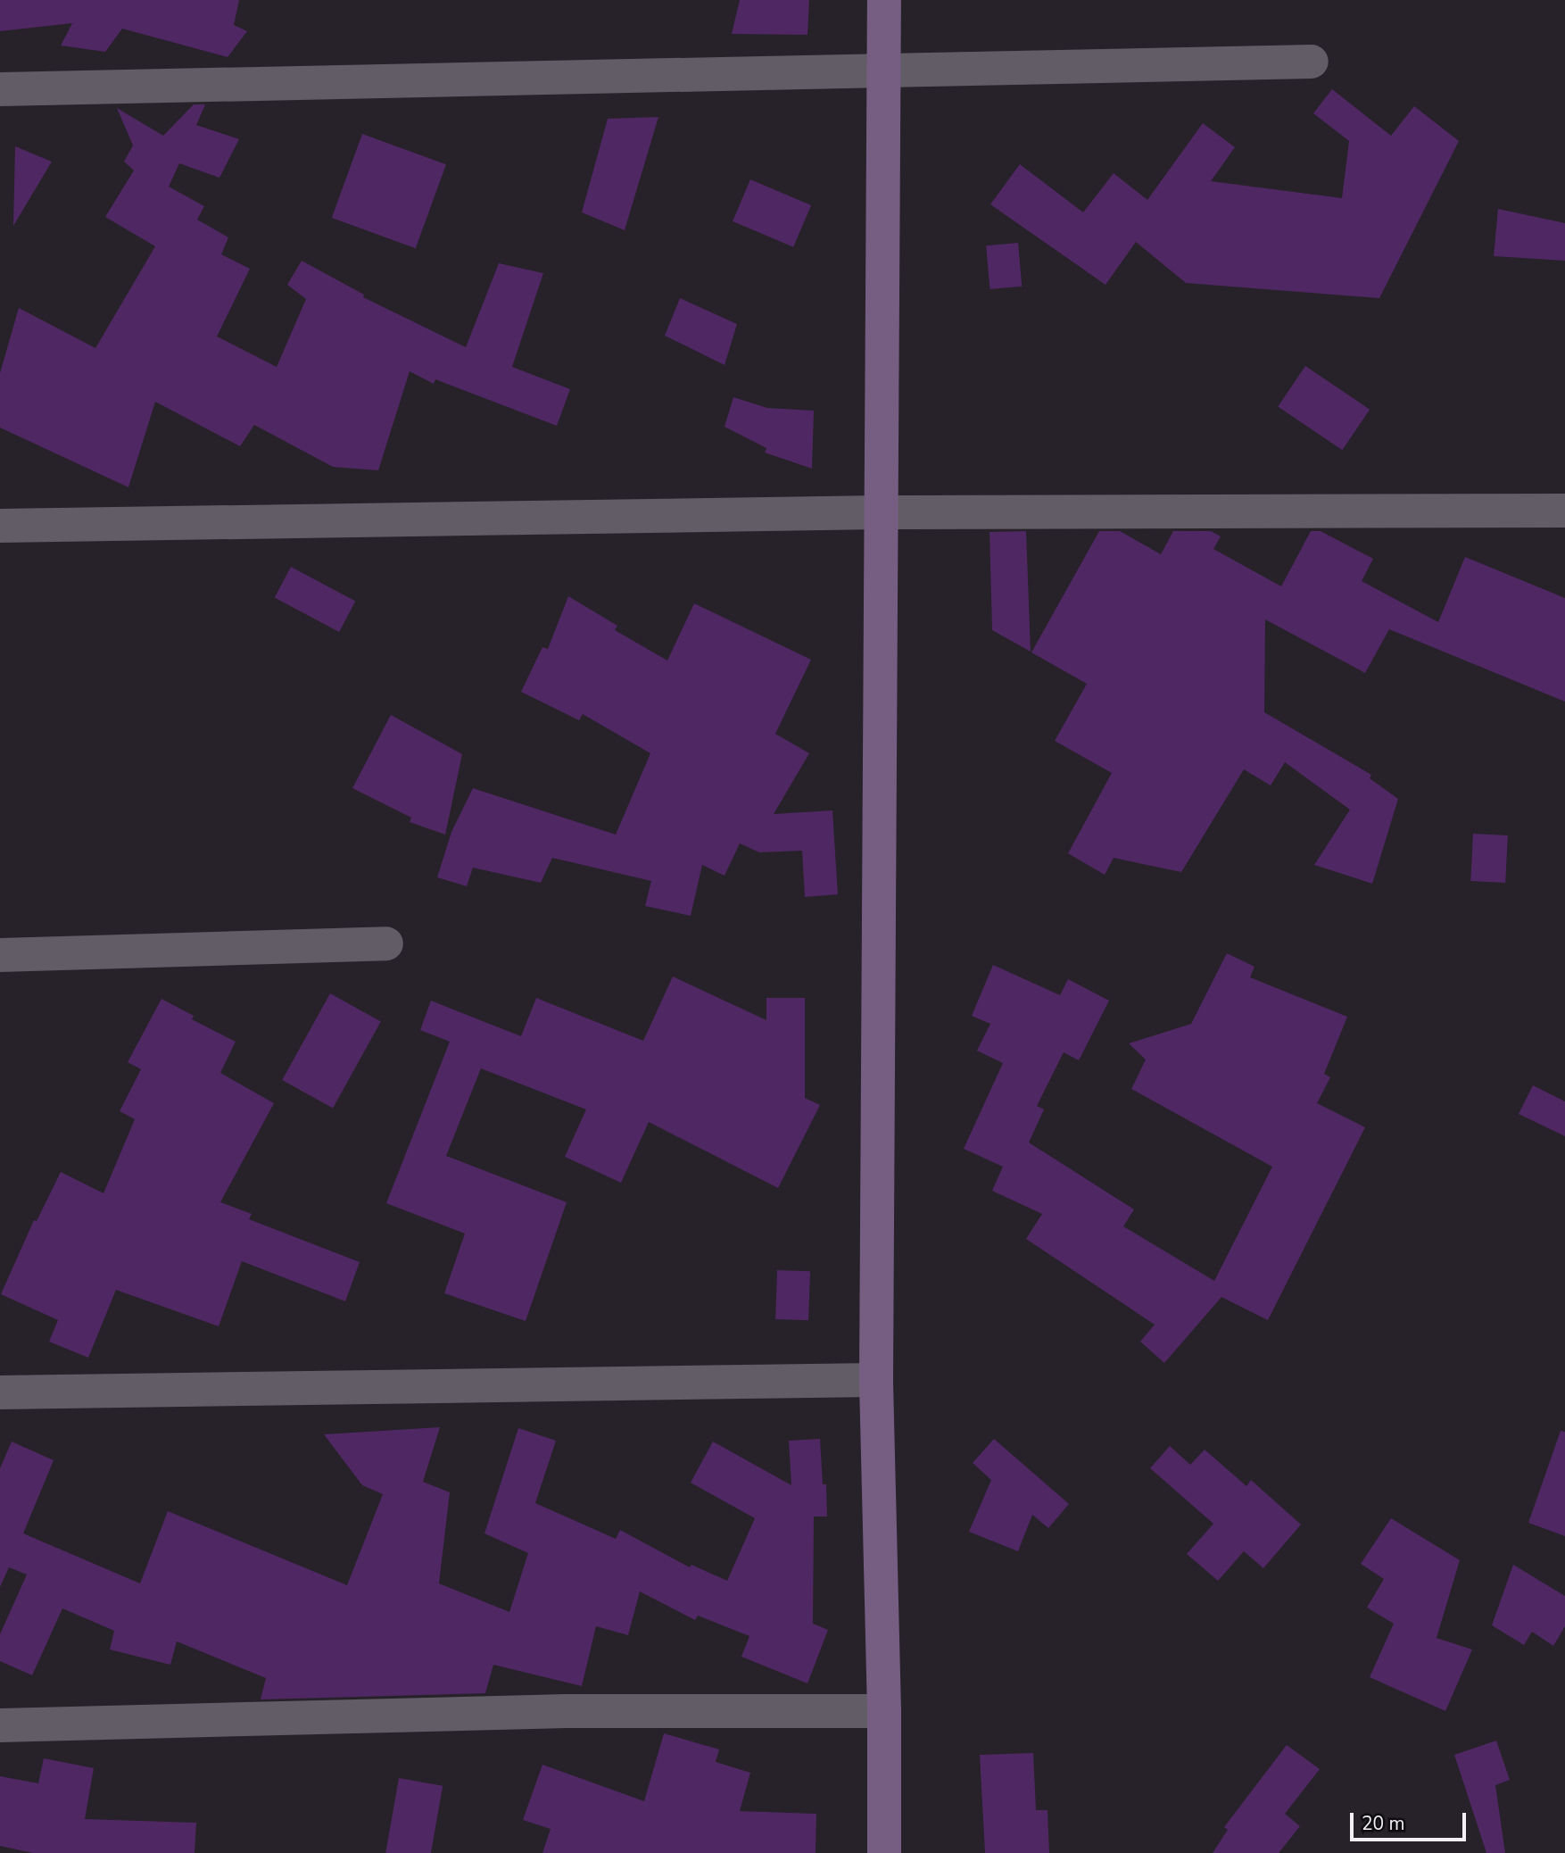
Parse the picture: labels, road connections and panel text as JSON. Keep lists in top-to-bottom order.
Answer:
{
  "scale_bar": "20 m"
}
